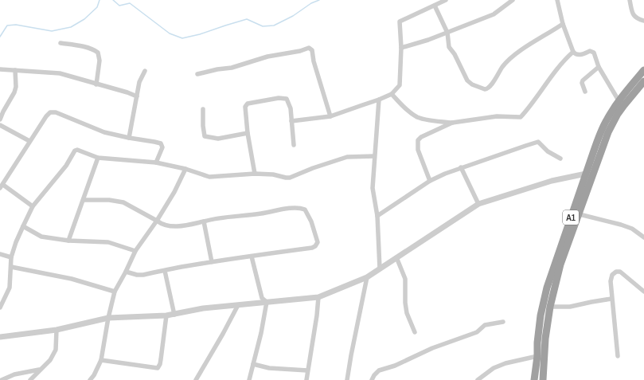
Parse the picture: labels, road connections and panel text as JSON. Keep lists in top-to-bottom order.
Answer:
{
  "streets": {
    "highway": ["A1"]
  }
}
